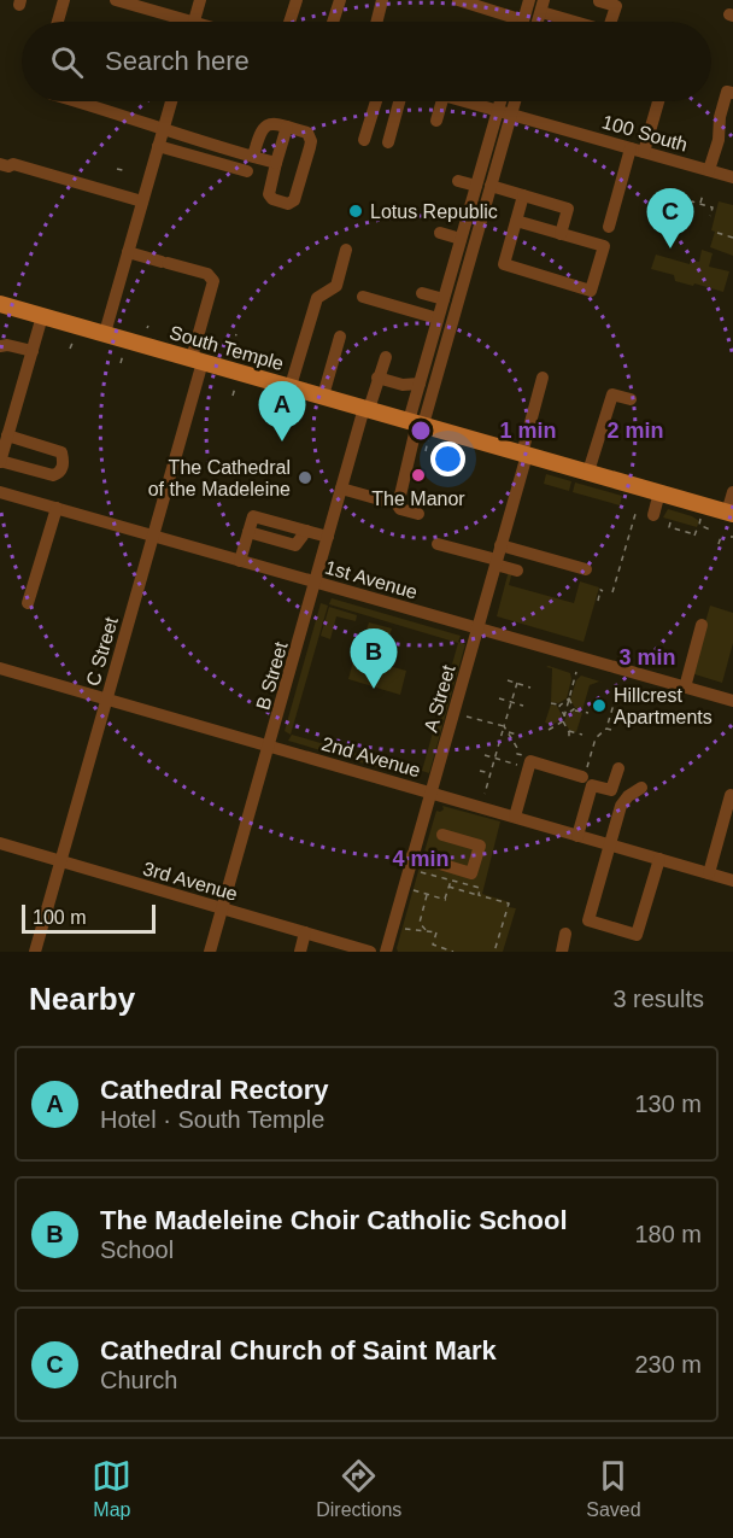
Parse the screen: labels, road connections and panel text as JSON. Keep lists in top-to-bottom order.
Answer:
{
  "streets": {
    "main road": ["South Temple"],
    "street": [
      "100 South",
      "1st Avenue",
      "C Street",
      "B Street",
      "A Street",
      "2nd Avenue",
      "3rd Avenue"
    ]
  },
  "crossings": [
    ["South Temple", "C Street"],
    ["South Temple", "B Street"],
    ["South Temple", "A Street"],
    ["1st Avenue", "C Street"],
    ["1st Avenue", "B Street"],
    ["1st Avenue", "A Street"],
    ["C Street", "2nd Avenue"],
    ["C Street", "3rd Avenue"],
    ["B Street", "2nd Avenue"],
    ["B Street", "3rd Avenue"],
    ["A Street", "2nd Avenue"]
  ],
  "places": [
    "Lotus Republic",
    "The Manor",
    "The Cathedral of the Madeleine",
    "Hillcrest Apartments"
  ],
  "scale_bar": "100 m",
  "page": {
    "search": "Search here",
    "pins": ["C", "A", "B"],
    "scale": "100 m",
    "heading": ["Nearby", "3 results"],
    "list": [
      {
        "mark": "A",
        "name": "Cathedral Rectory",
        "note": "Hotel · South Temple",
        "value": "130 m"
      },
      {
        "mark": "B",
        "name": "The Madeleine Choir Catholic School",
        "note": "School",
        "value": "180 m"
      },
      {
        "mark": "C",
        "name": "Cathedral Church of Saint Mark",
        "note": "Church",
        "value": "230 m"
      }
    ],
    "nav": ["Map", "Directions", "Saved"]
  },
  "rings": [
    "1 min",
    "2 min",
    "3 min",
    "4 min"
  ]
}
